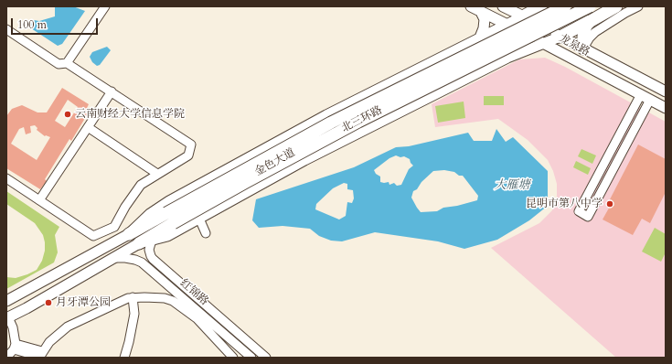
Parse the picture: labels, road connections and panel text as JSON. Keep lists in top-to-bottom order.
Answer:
{
  "streets": {
    "highway": ["北三环路"],
    "main road": ["龙泉路", "金色大道"],
    "street": ["红锦路"]
  },
  "crossings": [
    ["龙泉路", "金色大道"],
    ["北三环路", "金色大道"],
    ["金色大道", "红锦路"]
  ],
  "water": ["大雁塘"],
  "places": ["云南财经大学信息学院", "昆明市第八中学", "月牙潭公园"],
  "scale_bar": "100 m"
}
